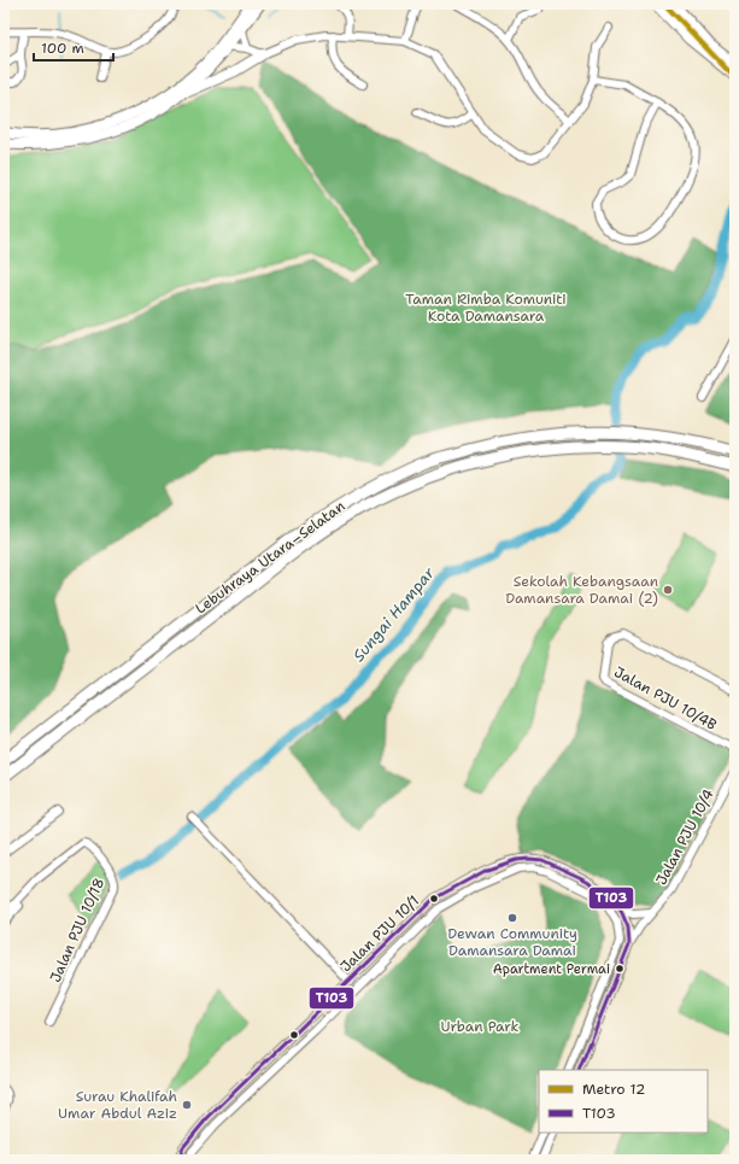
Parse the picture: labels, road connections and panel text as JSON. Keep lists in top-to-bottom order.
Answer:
{
  "streets": {
    "highway": ["Lebuhraya Utara–Selatan"],
    "street": [
      "Jalan PJU 10/4B",
      "Jalan PJU 10/4",
      "Jalan PJU 10/18",
      "Jalan PJU 10/1"
    ]
  },
  "crossings": [
    ["Jalan PJU 10/4", "Jalan PJU 10/1"]
  ],
  "water": ["Sungai Hampar"],
  "parks": ["Taman Rimba Komuniti Kota Damansara", "Urban Park"],
  "places": [
    "Sekolah Kebangsaan Damansara Damai (2)",
    "Dewan Community Damansara Damai",
    "Apartment Permai",
    "Surau Khalifah Umar Abdul Aziz"
  ],
  "lines": ["metro line 12", "transit line T103"],
  "legend": ["Metro 12", "T103"],
  "scale_bar": "100 m"
}
